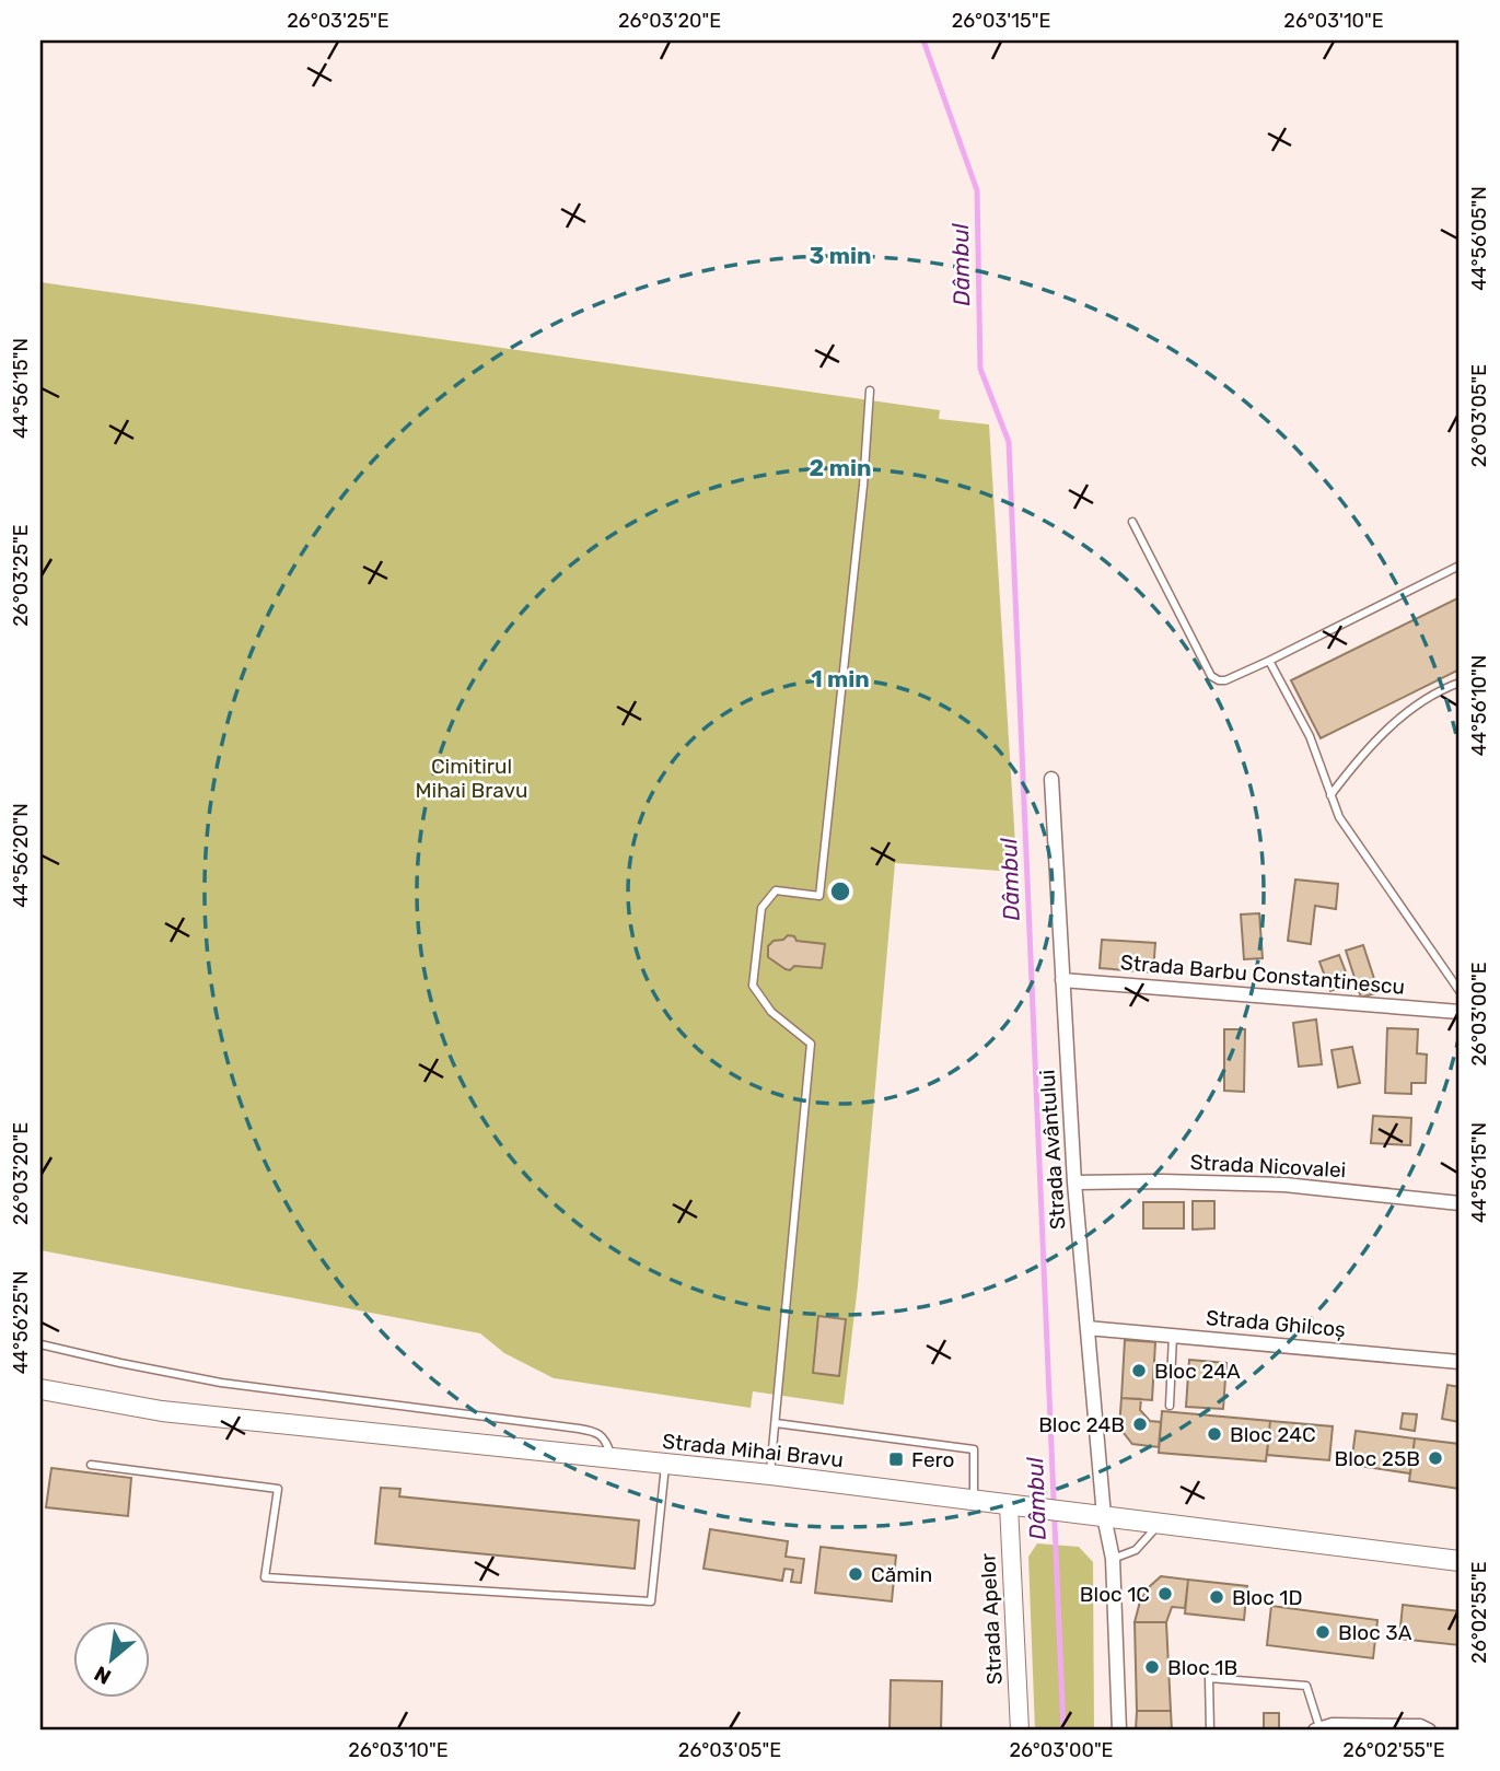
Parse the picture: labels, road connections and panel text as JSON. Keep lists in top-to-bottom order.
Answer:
{
  "streets": {
    "main road": ["Strada Mihai Bravu"],
    "street": [
      "Strada Barbu Constantinescu",
      "Strada Avântului",
      "Strada Nicovalei",
      "Strada Ghilcoș",
      "Strada Apelor"
    ]
  },
  "crossings": [
    ["Strada Barbu Constantinescu", "Strada Avântului"],
    ["Strada Avântului", "Strada Nicovalei"],
    ["Strada Avântului", "Strada Ghilcoș"],
    ["Strada Avântului", "Strada Mihai Bravu"],
    ["Strada Mihai Bravu", "Strada Apelor"]
  ],
  "water": ["Dâmbul"],
  "parks": ["Cimitirul Mihai Bravu"],
  "places": {
    "other": [
      "Bloc 24A",
      "Bloc 24B",
      "Bloc 24C",
      "Bloc 25B",
      "Cămin",
      "Bloc 1C",
      "Bloc 1D",
      "Bloc 3A",
      "Bloc 1B"
    ],
    "transit": ["Fero"]
  },
  "north": "bottom left",
  "coordinates": [
    "26°03'25\"E",
    "26°03'20\"E",
    "26°03'15\"E",
    "26°03'10\"E",
    "44°56'05\"N",
    "44°56'15\"N",
    "26°03'05\"E",
    "44°56'10\"N",
    "44°56'20\"N",
    "26°03'00\"E",
    "44°56'25\"N",
    "26°02'55\"E"
  ],
  "rings": ["3 min", "2 min", "1 min"]
}
